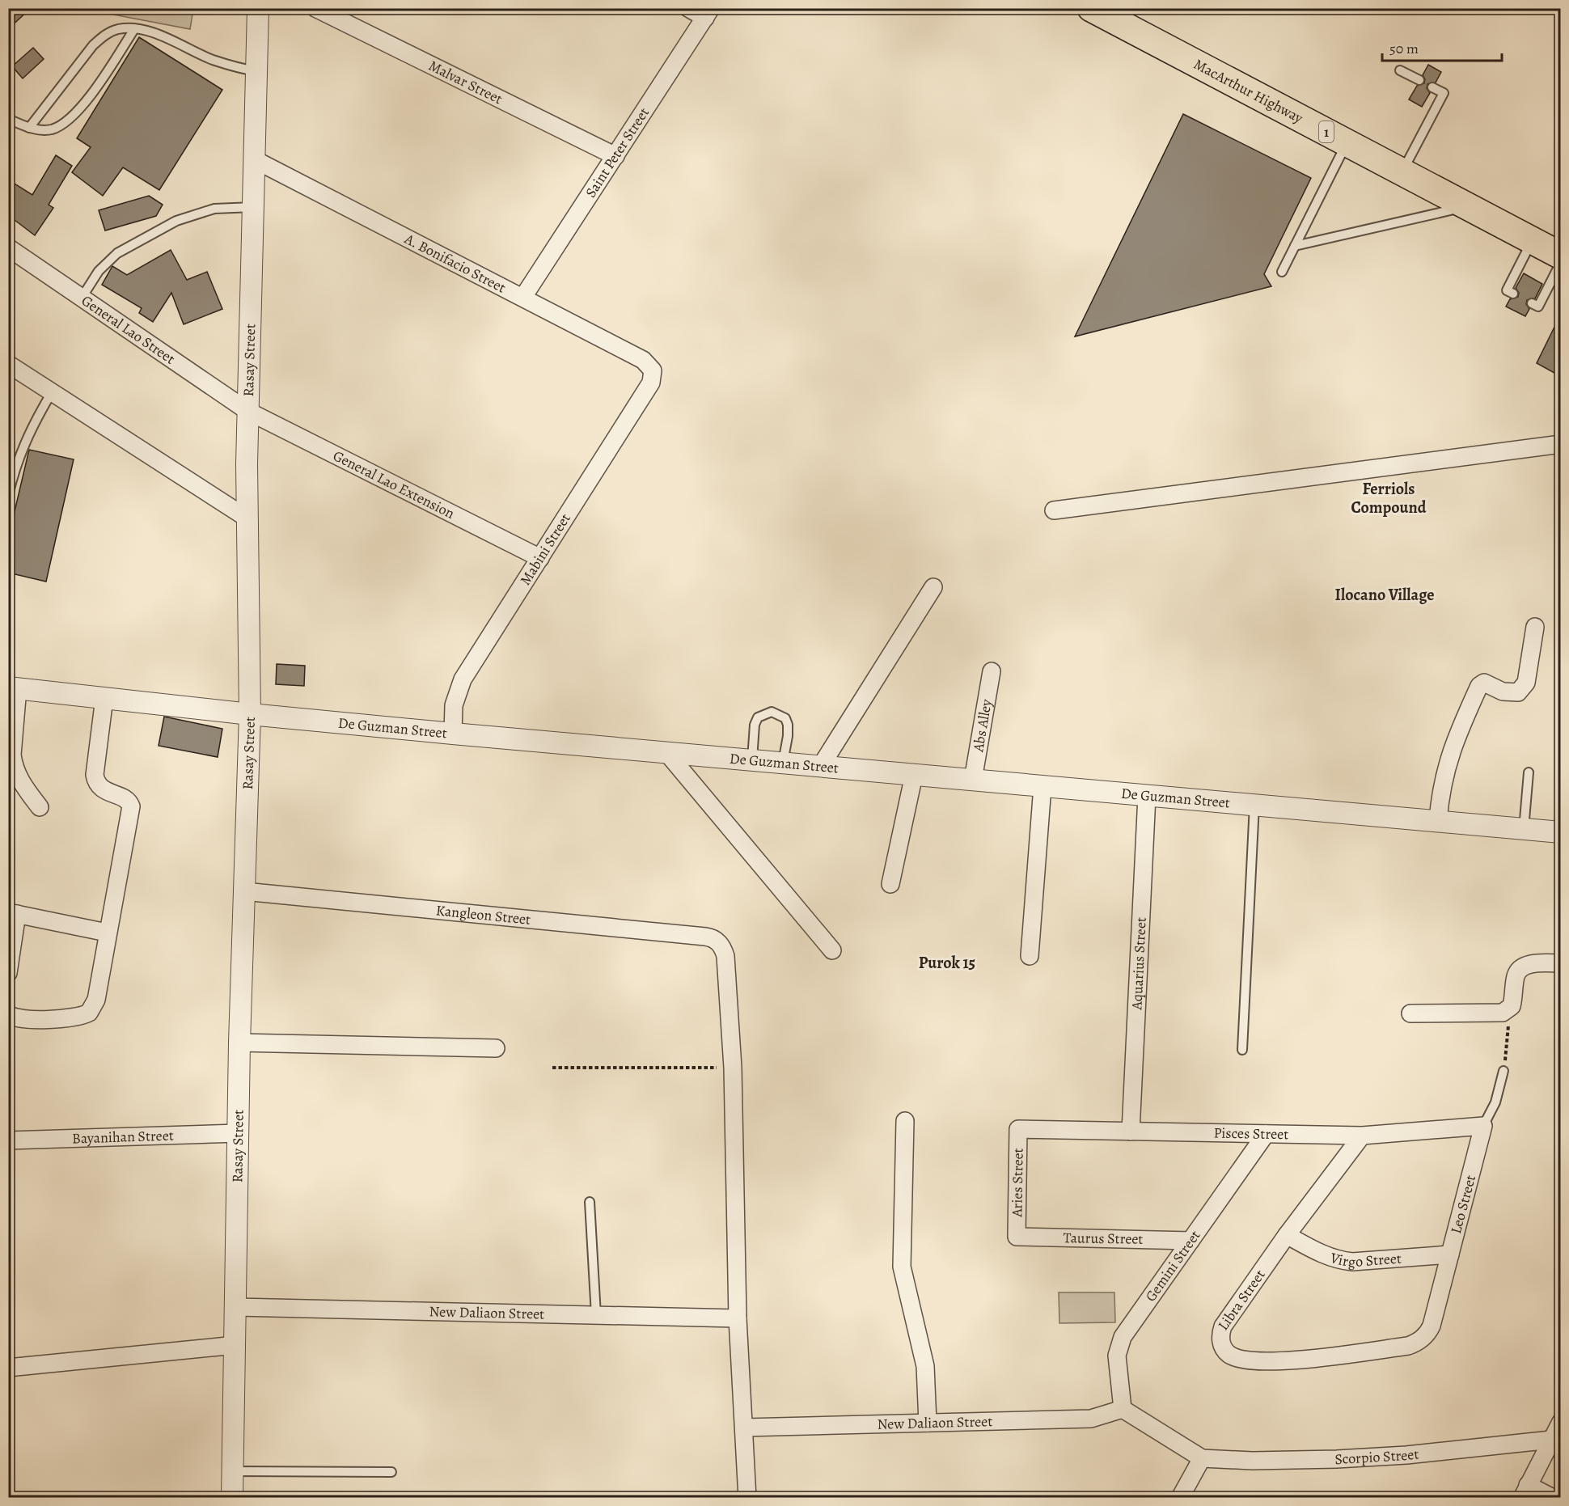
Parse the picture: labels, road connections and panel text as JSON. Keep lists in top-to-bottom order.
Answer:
{
  "streets": {
    "highway": ["MacArthur Highway", "1"],
    "street": [
      "Malvar Street",
      "Saint Peter Street",
      "A. Bonifacio Street",
      "General Lao Street",
      "Rasay Street",
      "General Lao Extension",
      "Mabini Street",
      "Abs Alley",
      "De Guzman Street",
      "Kangleon Street",
      "Aquarius Street",
      "Pisces Street",
      "Bayanihan Street",
      "Aries Street",
      "Leo Street",
      "Taurus Street",
      "Virgo Street",
      "Gemini Street",
      "Libra Street",
      "New Daliaon Street",
      "Scorpio Street"
    ]
  },
  "crossings": [
    ["Malvar Street", "Saint Peter Street"],
    ["Saint Peter Street", "A. Bonifacio Street"],
    ["A. Bonifacio Street", "Rasay Street"],
    ["A. Bonifacio Street", "Mabini Street"],
    ["General Lao Street", "Rasay Street"],
    ["General Lao Street", "General Lao Extension"],
    ["Rasay Street", "General Lao Extension"],
    ["Rasay Street", "De Guzman Street"],
    ["Rasay Street", "Kangleon Street"],
    ["Rasay Street", "Bayanihan Street"],
    ["Rasay Street", "New Daliaon Street"],
    ["General Lao Extension", "Mabini Street"],
    ["Mabini Street", "De Guzman Street"],
    ["Abs Alley", "De Guzman Street"],
    ["De Guzman Street", "Aquarius Street"],
    ["Aquarius Street", "Pisces Street"],
    ["Pisces Street", "Aries Street"],
    ["Pisces Street", "Leo Street"],
    ["Pisces Street", "Gemini Street"],
    ["Pisces Street", "Libra Street"],
    ["Aries Street", "Taurus Street"],
    ["Leo Street", "Virgo Street"],
    ["Leo Street", "Libra Street"],
    ["Taurus Street", "Gemini Street"],
    ["Virgo Street", "Libra Street"],
    ["Gemini Street", "New Daliaon Street"]
  ],
  "districts": ["Ferriols Compound", "Ilocano Village", "Purok 15"],
  "scale_bar": "50 m"
}
